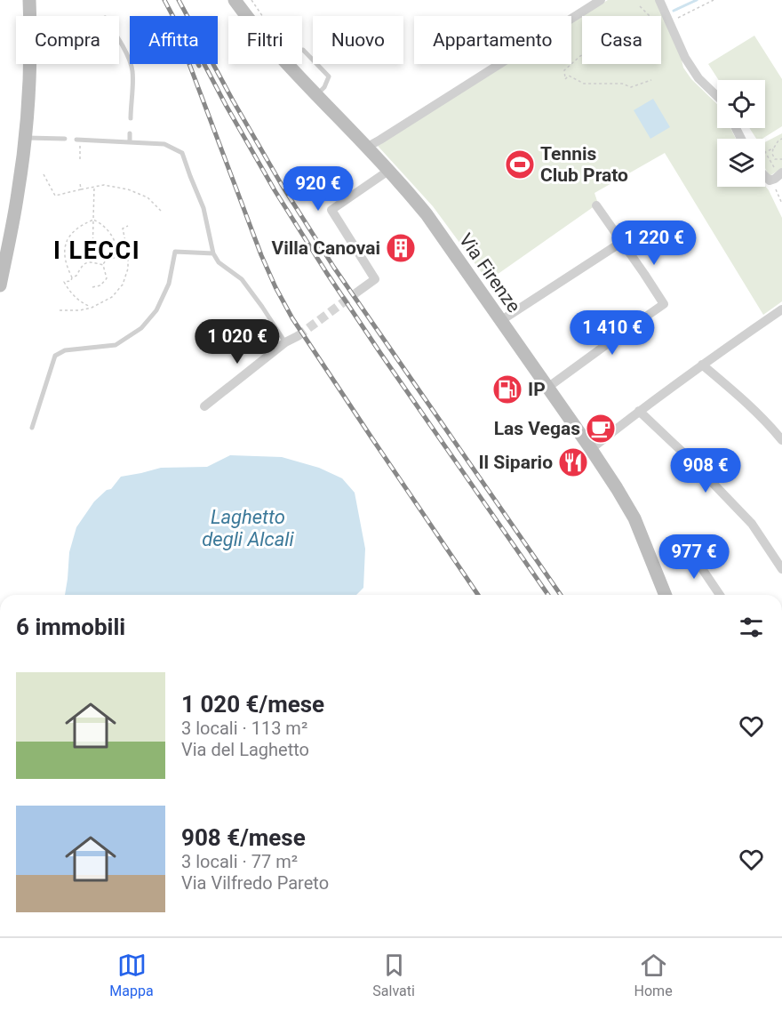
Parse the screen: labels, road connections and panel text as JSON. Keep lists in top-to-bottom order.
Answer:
{
  "streets": {
    "main road": ["Via Firenze"]
  },
  "districts": ["I LECCI"],
  "water": ["Laghetto degli Alcali"],
  "places": {
    "sports": ["Tennis Club Prato"],
    "building": ["Villa Canovai"],
    "fuel station": ["IP"],
    "cafe": ["Las Vegas"],
    "restaurant": ["Il Sipario"]
  },
  "page": {
    "chip": [
      "Compra",
      "Affitta",
      "Filtri",
      "Nuovo",
      "Appartamento",
      "Casa"
    ],
    "price": [
      "920 €",
      "1 220 €",
      "1 410 €",
      "1 020 €",
      "908 €",
      "977 €"
    ],
    "heading": "6 immobili",
    "list": [
      {
        "name": "1 020 €/mese",
        "note": "3 locali · 113 m² · Via del Laghetto"
      },
      {
        "name": "908 €/mese",
        "note": "3 locali · 77 m² · Via Vilfredo Pareto"
      }
    ],
    "tabs": ["Mappa", "Salvati", "Home"]
  }
}
